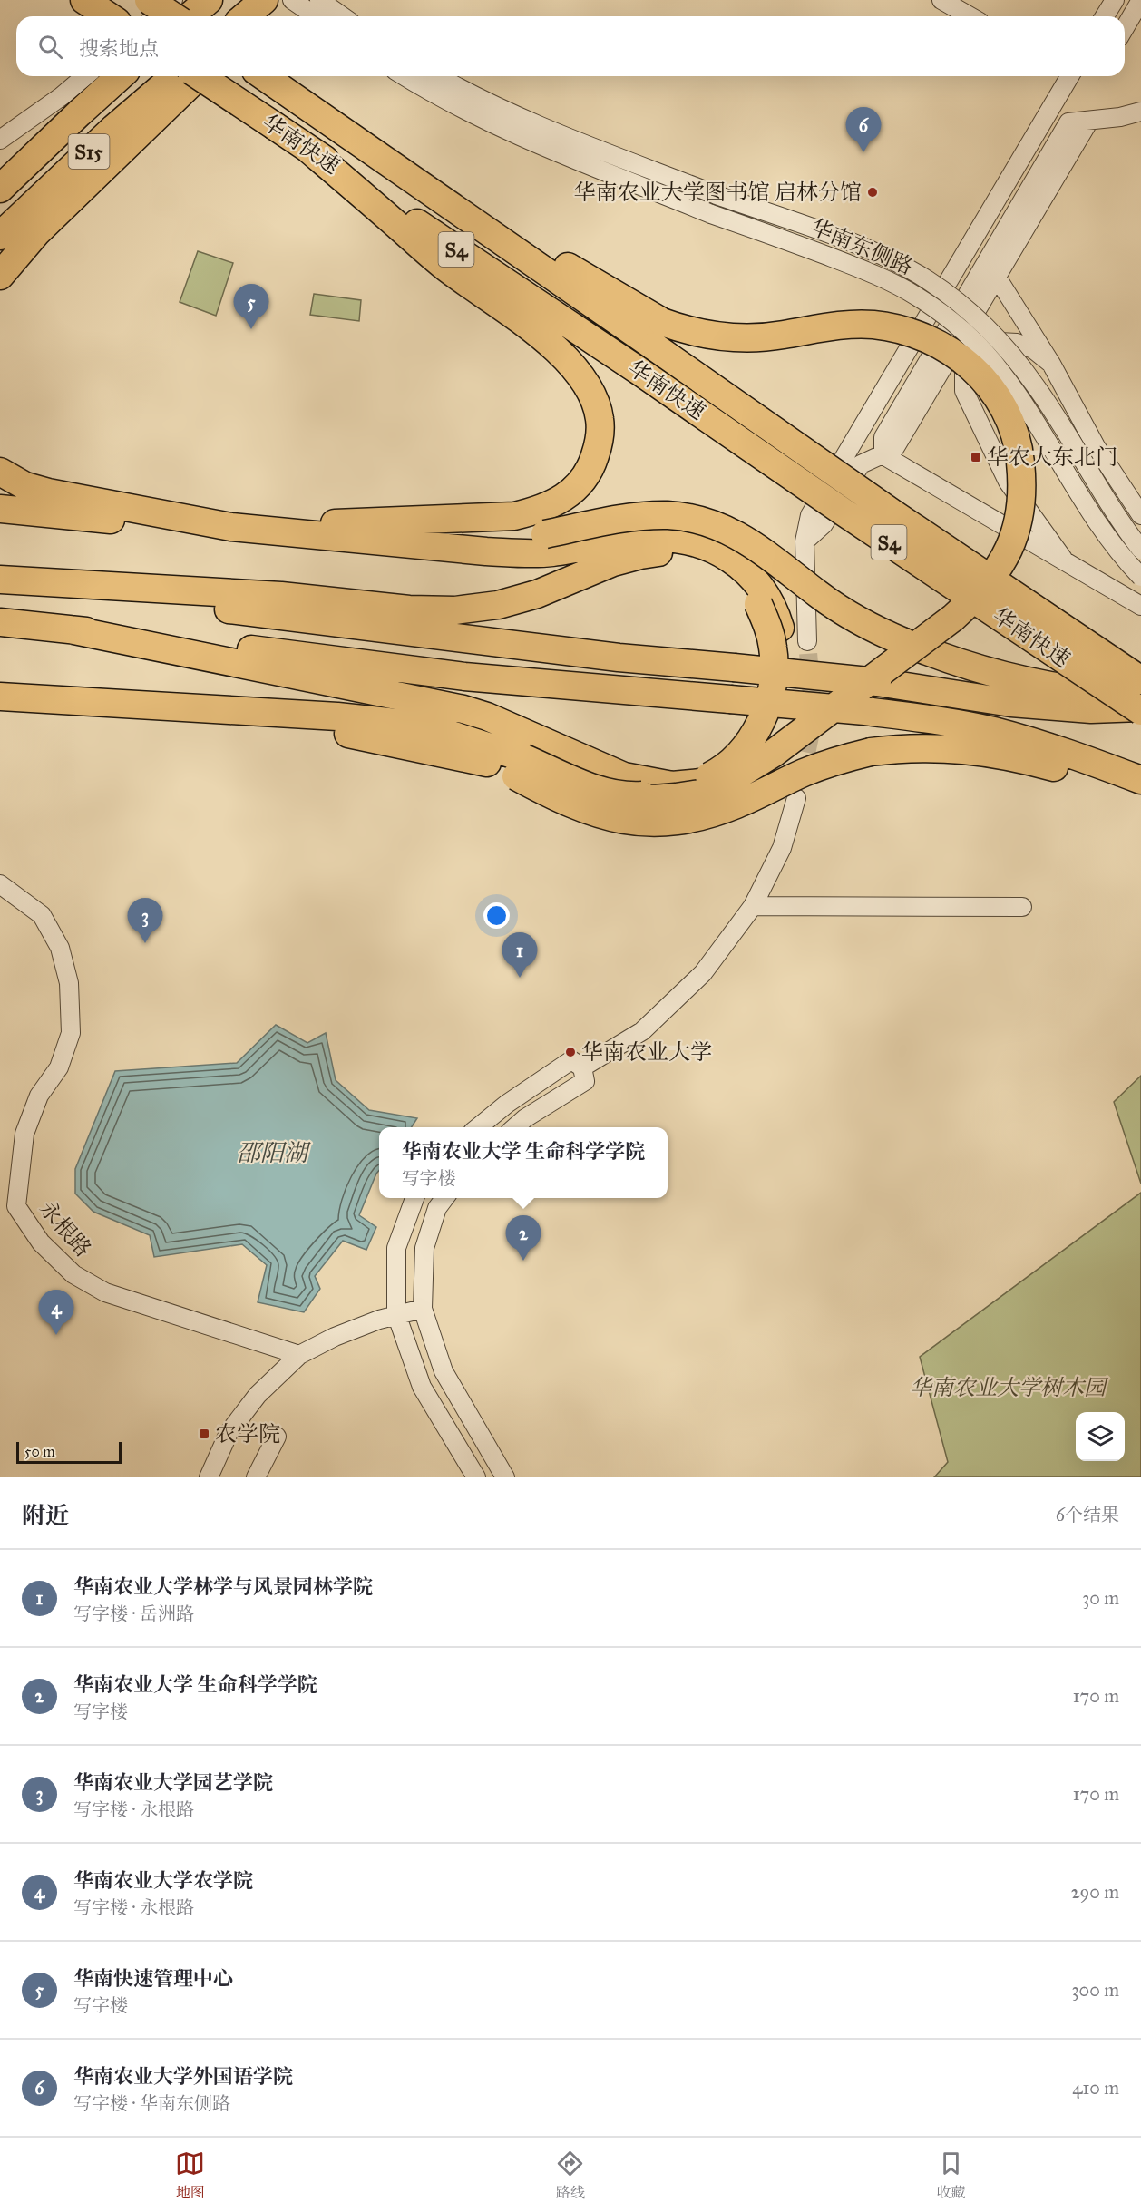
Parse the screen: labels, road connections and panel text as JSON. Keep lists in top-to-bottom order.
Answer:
{
  "streets": {
    "highway": ["华南快速", "S15", "S4"],
    "street": ["华南东侧路", "永根路"]
  },
  "water": ["邵阳湖"],
  "parks": ["华南农业大学树木园"],
  "places": {
    "other": ["华南农业大学图书馆 启林分馆", "华南农业大学"],
    "transit": ["华农大东北门", "农学院"]
  },
  "scale_bar": "50 m",
  "page": {
    "search": "搜索地点",
    "pins": [
      "6",
      "5",
      "3",
      "1",
      "2",
      "4"
    ],
    "popup": ["华南农业大学 生命科学学院", "写字楼"],
    "scale": "50 m",
    "heading": ["附近", "6个结果"],
    "list": [
      {
        "mark": "1",
        "name": "华南农业大学林学与风景园林学院",
        "note": "写字楼 · 岳洲路",
        "value": "30 m"
      },
      {
        "mark": "2",
        "name": "华南农业大学 生命科学学院",
        "note": "写字楼",
        "value": "170 m"
      },
      {
        "mark": "3",
        "name": "华南农业大学园艺学院",
        "note": "写字楼 · 永根路",
        "value": "170 m"
      },
      {
        "mark": "4",
        "name": "华南农业大学农学院",
        "note": "写字楼 · 永根路",
        "value": "290 m"
      },
      {
        "mark": "5",
        "name": "华南快速管理中心",
        "note": "写字楼",
        "value": "300 m"
      },
      {
        "mark": "6",
        "name": "华南农业大学外国语学院",
        "note": "写字楼 · 华南东侧路",
        "value": "410 m"
      }
    ],
    "nav": ["地图", "路线", "收藏"]
  }
}
